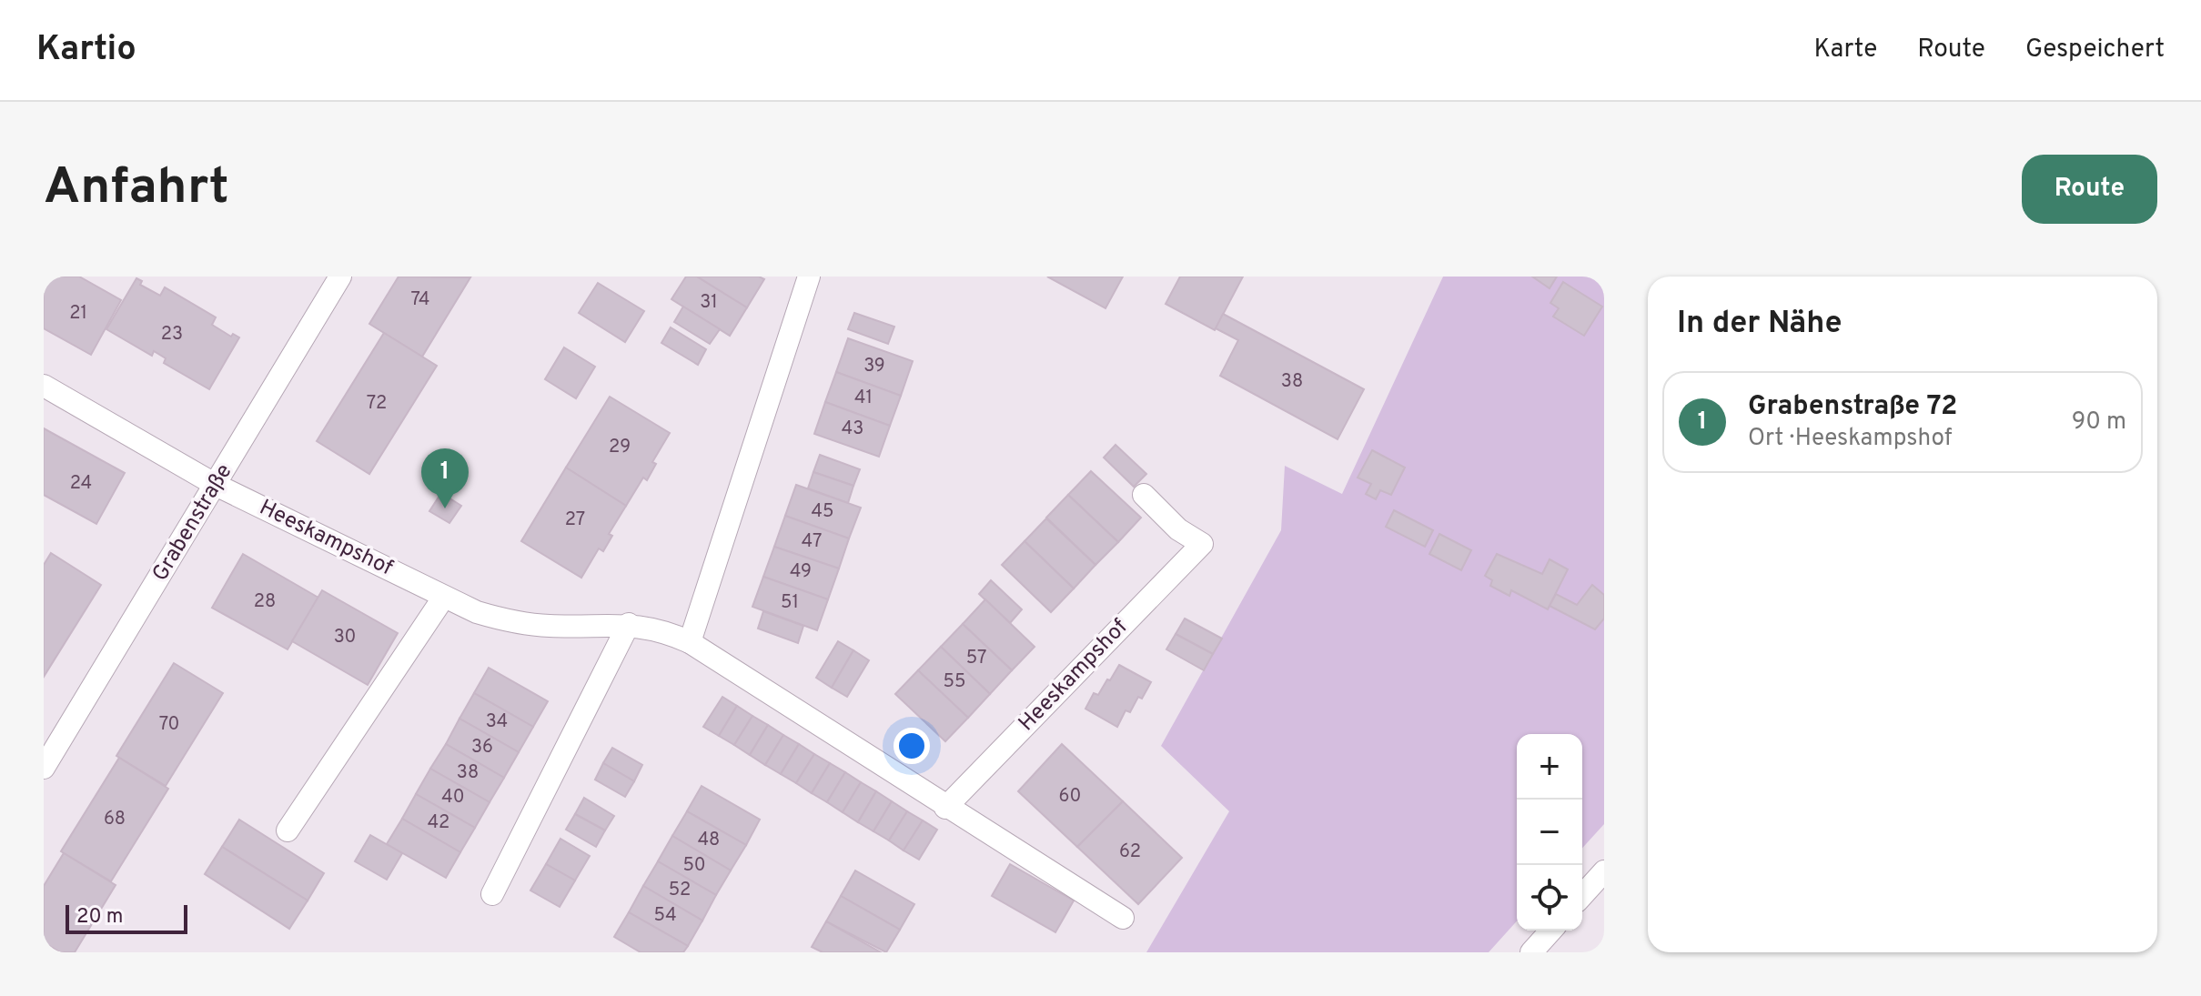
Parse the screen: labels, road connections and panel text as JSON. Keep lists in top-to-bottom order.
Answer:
{
  "streets": {
    "street": ["Grabenstraße", "Heeskampshof"]
  },
  "crossings": [
    ["Grabenstraße", "Heeskampshof"]
  ],
  "house_numbers": [
    "74",
    "31",
    "21",
    "23",
    "39",
    "38",
    "41",
    "72",
    "43",
    "29",
    "24",
    "45",
    "27",
    "47",
    "49",
    "28",
    "51",
    "30",
    "57",
    "55",
    "34",
    "70",
    "36",
    "38",
    "60",
    "40",
    "68",
    "42",
    "48",
    "62",
    "50",
    "52",
    "54"
  ],
  "scale_bar": "20 m",
  "page": {
    "header": "Kartio",
    "nav": ["Karte", "Route", "Gespeichert"],
    "buttons": "Route",
    "title": "Anfahrt",
    "heading": "In der Nähe",
    "list": [
      {
        "mark": "1",
        "name": "Grabenstraße 72",
        "note": "Ort · Heeskampshof",
        "value": "90 m"
      }
    ],
    "pins": "1",
    "map_buttons": ["+", "−"],
    "scale": "20 m"
  }
}
